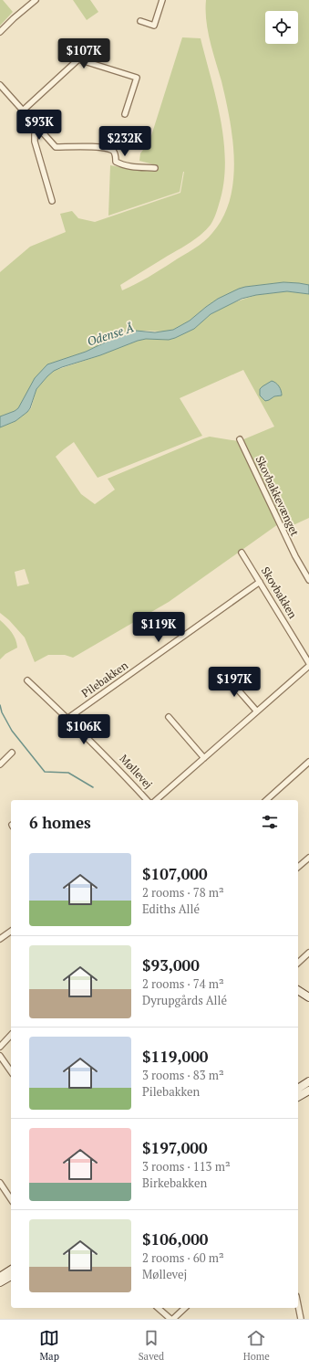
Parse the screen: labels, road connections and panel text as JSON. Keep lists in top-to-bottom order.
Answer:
{
  "streets": {
    "street": [
      "Skovbakkevænget",
      "Skovbakken",
      "Pilebakken",
      "Møllevej"
    ]
  },
  "crossings": [
    ["Skovbakken", "Pilebakken"],
    ["Pilebakken", "Møllevej"]
  ],
  "water": ["Odense Å"],
  "page": {
    "price": [
      "$107K",
      "$93K",
      "$232K",
      "$119K",
      "$197K",
      "$106K"
    ],
    "heading": "6 homes",
    "list": [
      {
        "name": "$107,000",
        "note": "2 rooms · 78 m² · Ediths Allé"
      },
      {
        "name": "$93,000",
        "note": "2 rooms · 74 m² · Dyrupgårds Allé"
      },
      {
        "name": "$119,000",
        "note": "3 rooms · 83 m² · Pilebakken"
      },
      {
        "name": "$197,000",
        "note": "3 rooms · 113 m² · Birkebakken"
      },
      {
        "name": "$106,000",
        "note": "2 rooms · 60 m² · Møllevej"
      }
    ],
    "tabs": ["Map", "Saved", "Home"]
  }
}
